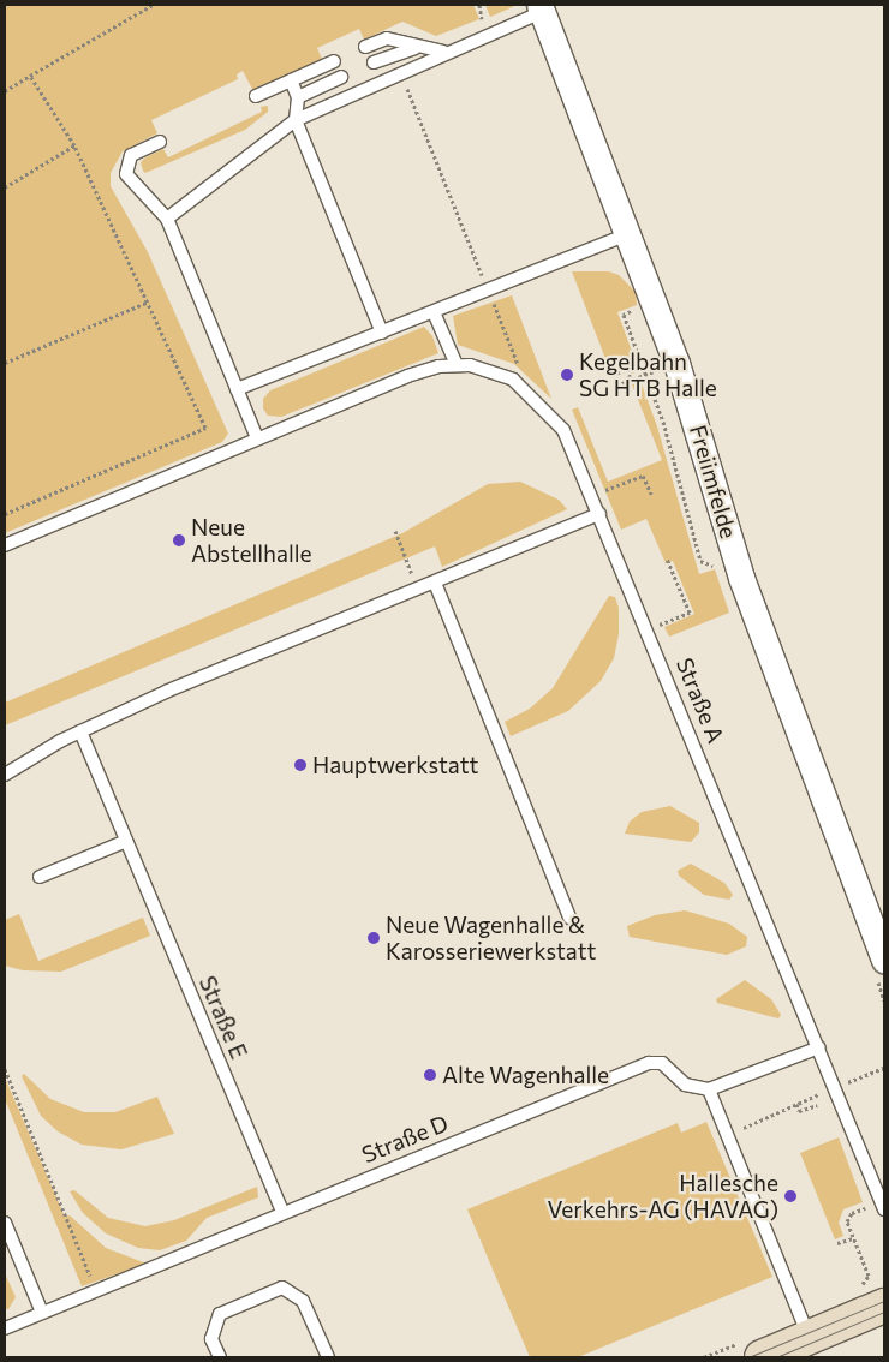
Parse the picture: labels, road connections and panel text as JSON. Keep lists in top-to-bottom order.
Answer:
{
  "streets": {
    "street": ["Freiimfelde"],
    "lane": ["Straße A", "Straße E", "Straße D"]
  },
  "crossings": [
    ["Straße E", "Straße D"]
  ],
  "places": [
    "Kegelbahn SG HTB Halle",
    "Neue Abstellhalle",
    "Hauptwerkstatt",
    "Neue Wagenhalle & Karosseriewerkstatt",
    "Alte Wagenhalle",
    "Hallesche Verkehrs-AG (HAVAG)"
  ]
}
